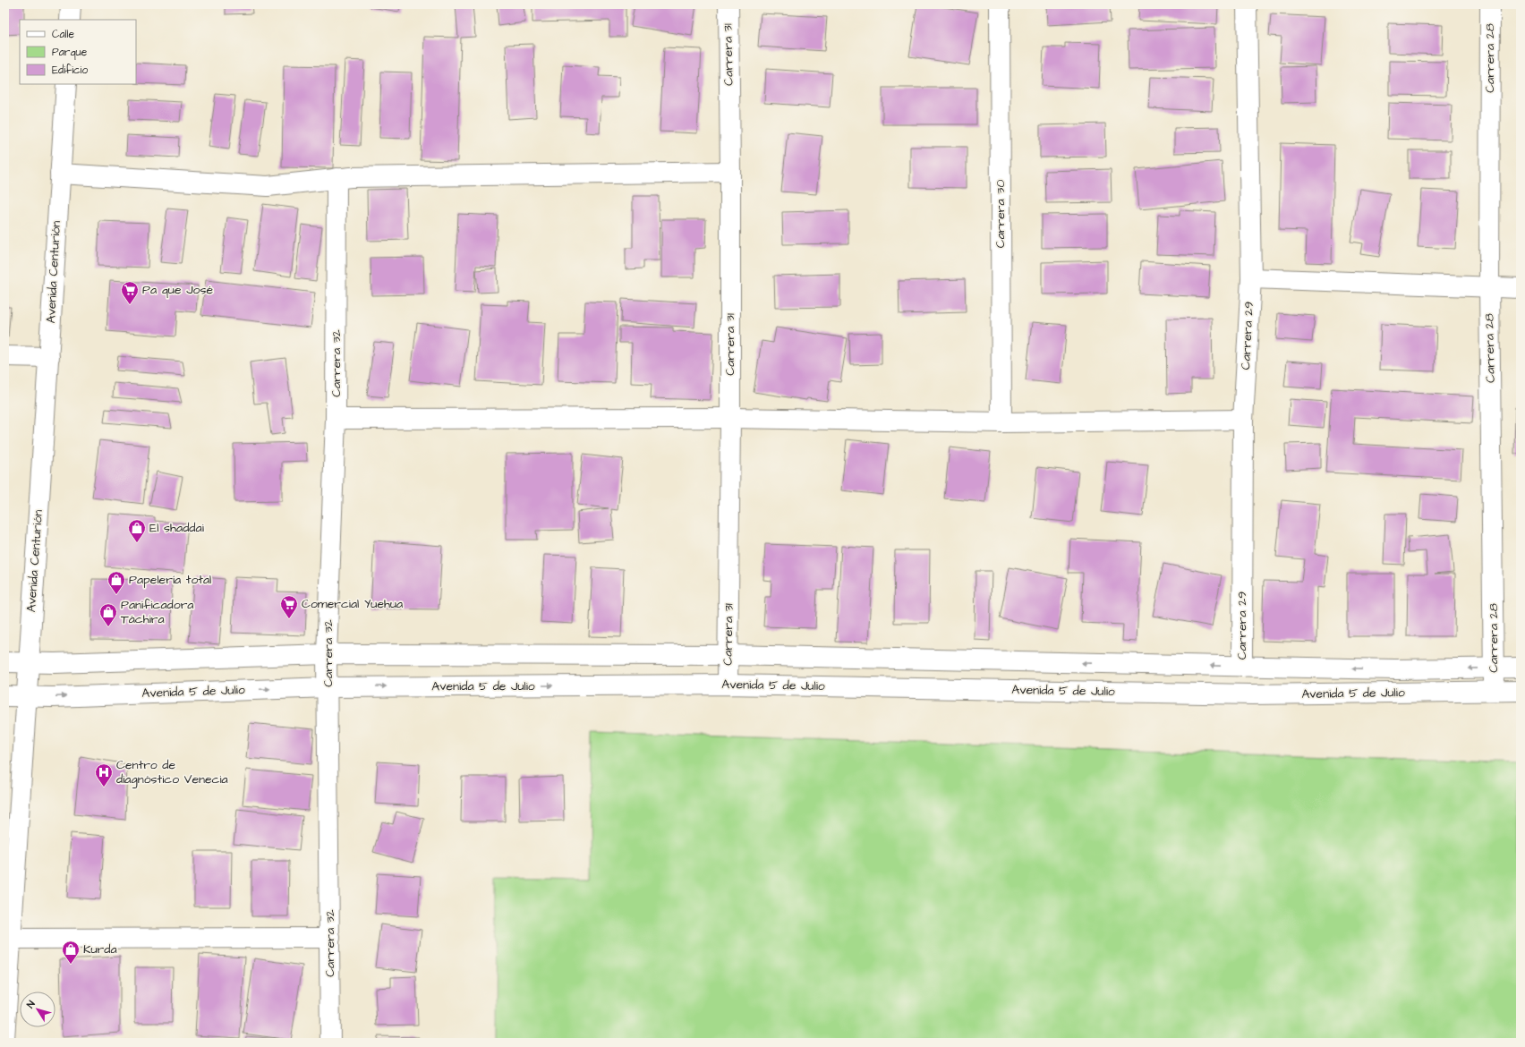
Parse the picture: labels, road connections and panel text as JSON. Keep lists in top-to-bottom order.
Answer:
{
  "streets": {
    "street": [
      "Carrera 31",
      "Carrera 28",
      "Carrera 30",
      "Avenida Centurión",
      "Carrera 29",
      "Carrera 32",
      "Avenida 5 de Julio"
    ]
  },
  "crossings": [
    ["Carrera 31", "Avenida 5 de Julio"],
    ["Carrera 28", "Avenida 5 de Julio"],
    ["Avenida Centurión", "Avenida 5 de Julio"],
    ["Carrera 29", "Avenida 5 de Julio"],
    ["Carrera 32", "Avenida 5 de Julio"]
  ],
  "places": {
    "supermarket": ["Pa que José", "Comercial Yuehua"],
    "shop": [
      "El shaddai",
      "Papelería total",
      "Panificadora Táchira",
      "Kurda"
    ],
    "hospital": ["Centro de diagnóstico Venecia"]
  },
  "legend": ["Calle", "Parque", "Edificio"],
  "north": "top left"
}
